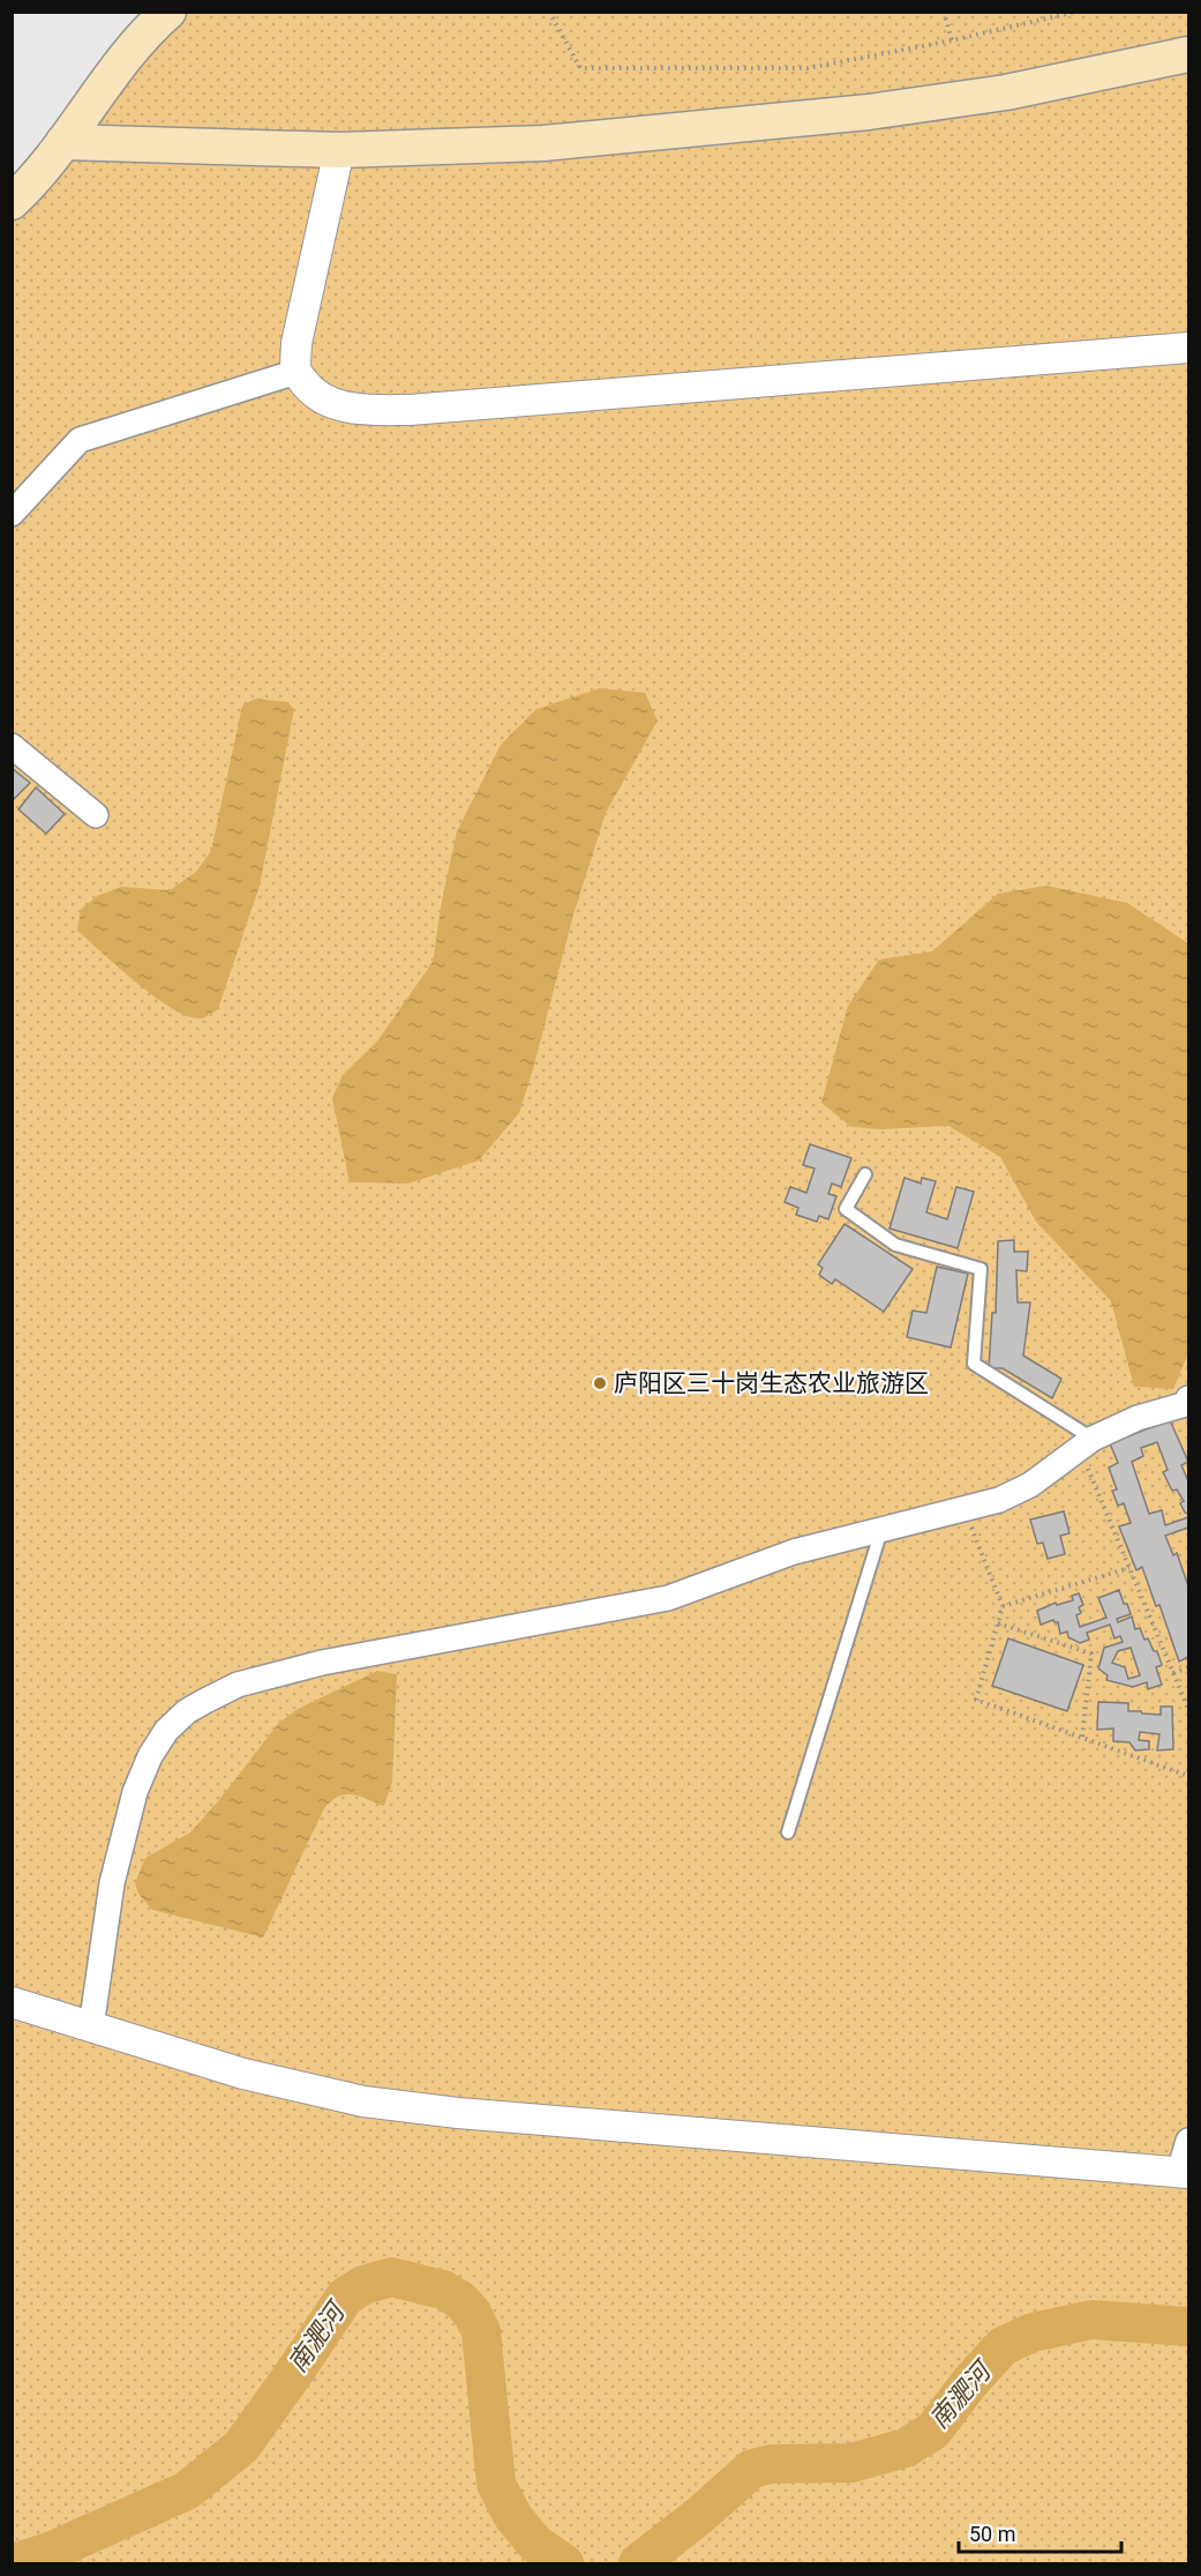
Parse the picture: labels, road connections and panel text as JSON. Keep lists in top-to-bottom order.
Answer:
{
  "water": ["南淝河"],
  "places": ["庐阳区三十岗生态农业旅游区"],
  "scale_bar": "50 m"
}
